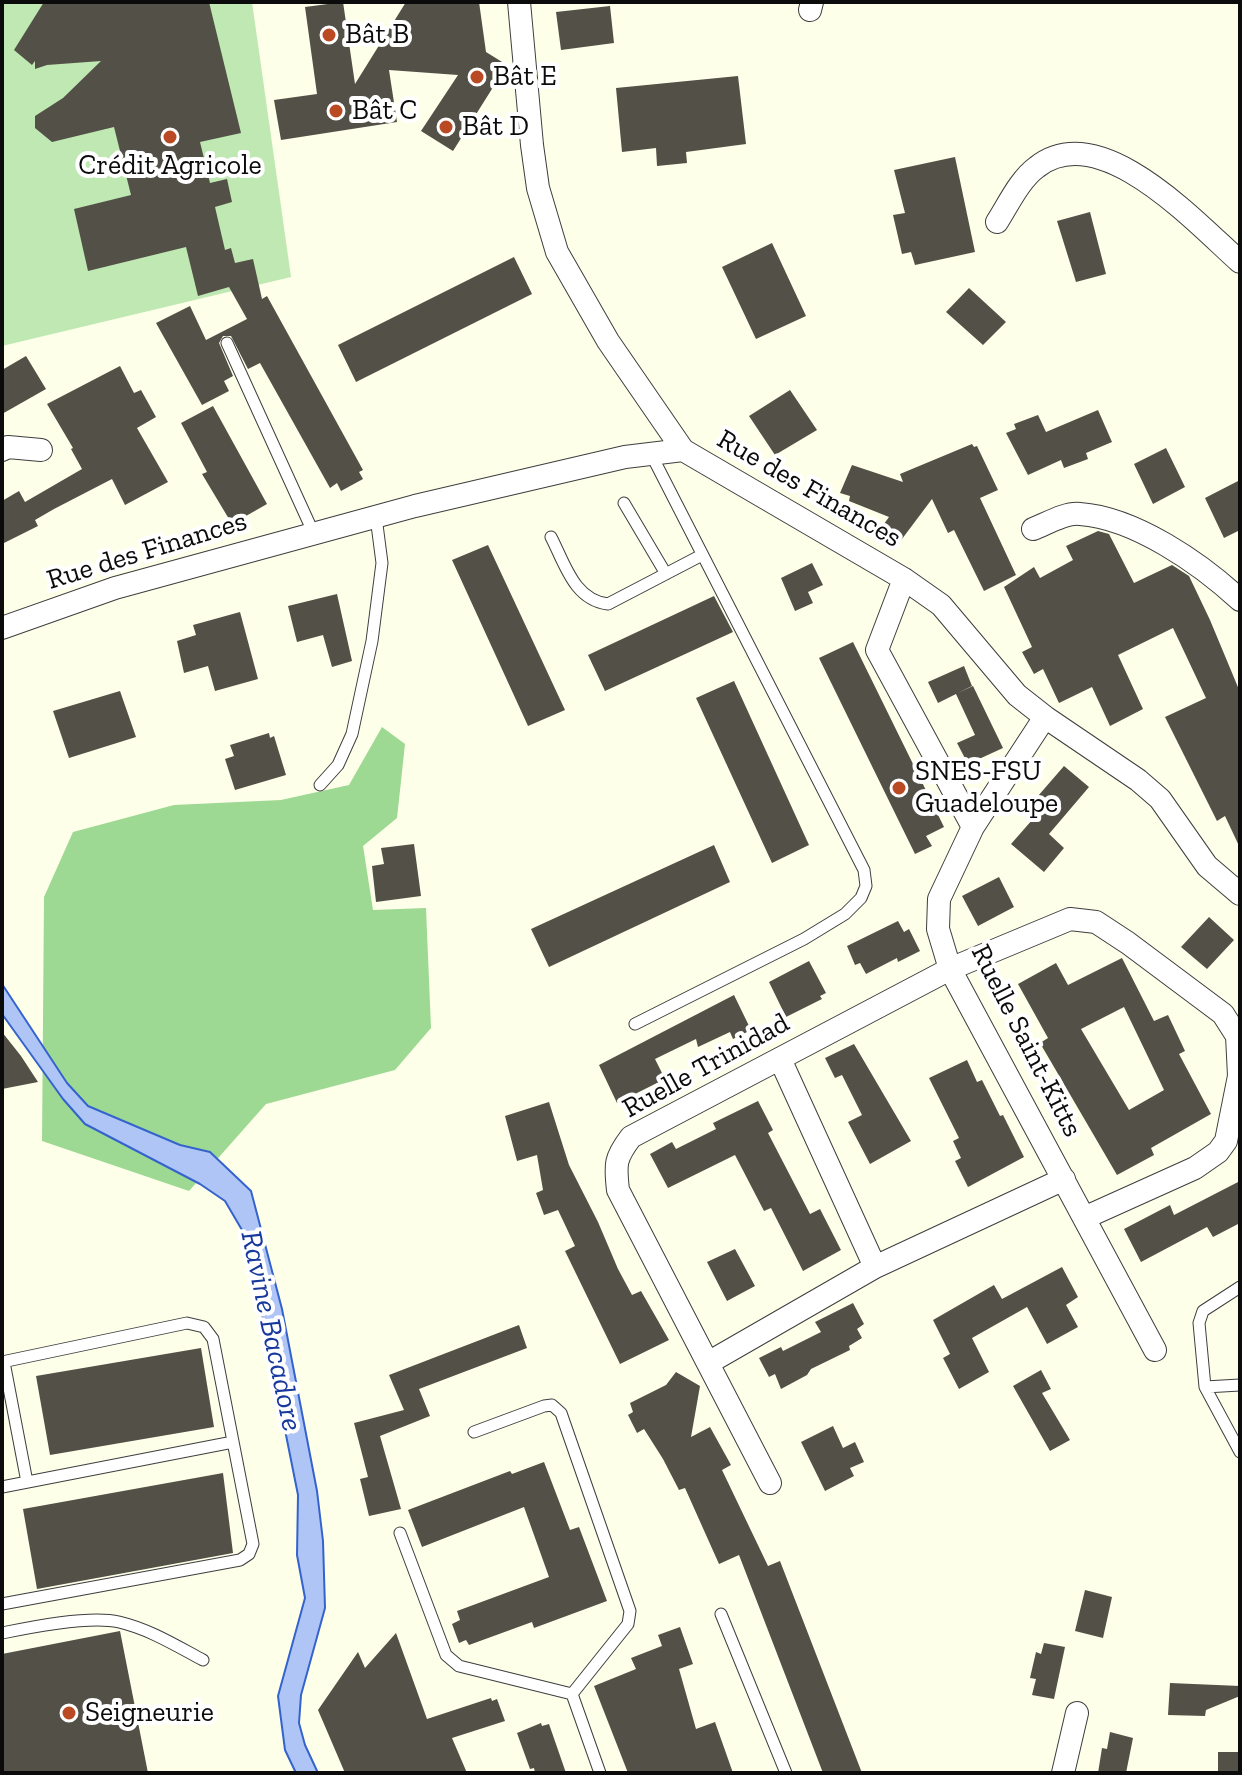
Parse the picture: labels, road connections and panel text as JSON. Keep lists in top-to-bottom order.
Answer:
{
  "streets": {
    "street": ["Rue des Finances", "Ruelle Saint-Kitts", "Ruelle Trinidad"]
  },
  "crossings": [
    ["Rue des Finances", "Ruelle Saint-Kitts"],
    ["Ruelle Saint-Kitts", "Ruelle Trinidad"]
  ],
  "water": ["Ravine Bacadore"],
  "places": [
    "Bât B",
    "Bât E",
    "Bât C",
    "Bât D",
    "Crédit Agricole",
    "SNES-FSU Guadeloupe",
    "Seigneurie"
  ]
}
